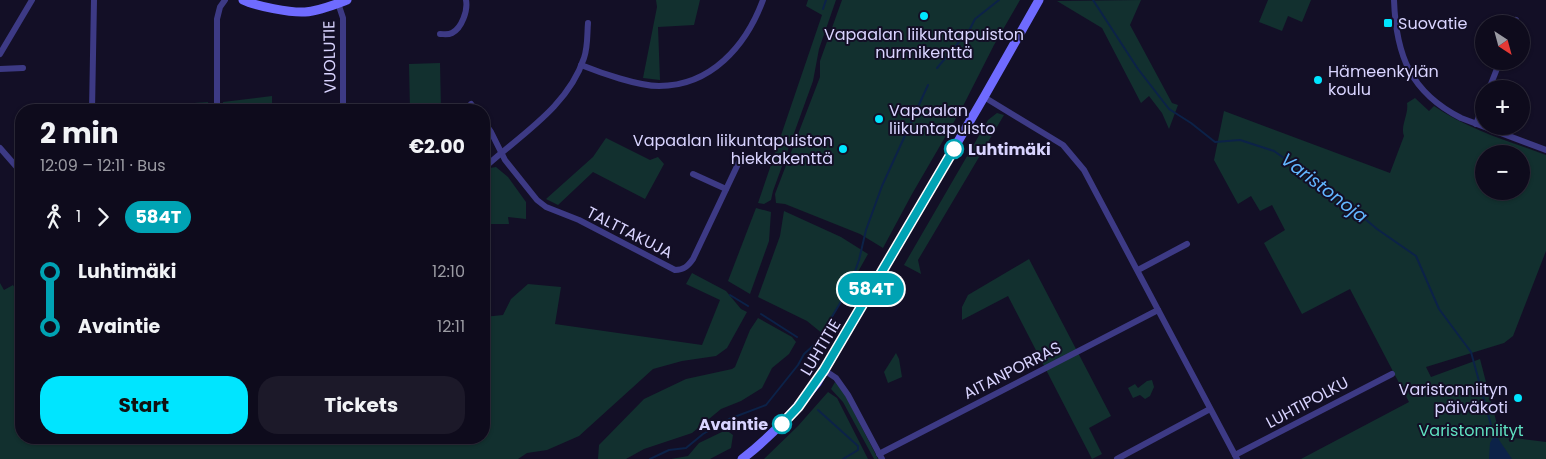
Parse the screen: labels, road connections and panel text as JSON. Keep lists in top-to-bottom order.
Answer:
{
  "streets": {
    "street": [
      "VUOLUTIE",
      "TALTTAKUJA",
      "LUHTITIE",
      "AITANPORRAS",
      "LUHTIPOLKU"
    ]
  },
  "water": ["Varistonoja"],
  "parks": ["Varistonniityt"],
  "places": {
    "other": [
      "Vapaalan liikuntapuiston nurmikenttä",
      "Hämeenkylän koulu",
      "Vapaalan liikuntapuisto",
      "Vapaalan liikuntapuiston hiekkakenttä",
      "Luhtimäki",
      "Varistonniityn päiväkoti",
      "Avaintie"
    ],
    "transit": ["Suovatie"]
  },
  "lines": ["bus line 584T"],
  "north": "bottom right",
  "page": {
    "on_map": "584T",
    "map_buttons": ["+", "−"],
    "heading": ["2 min", "12:09 – 12:11 · Bus", "€2.00"],
    "legs": ["1", "584T"],
    "list": [
      {
        "name": "Luhtimäki",
        "value": "12:10"
      },
      {
        "name": "Avaintie",
        "value": "12:11"
      }
    ],
    "buttons": ["Start", "Tickets"]
  }
}
